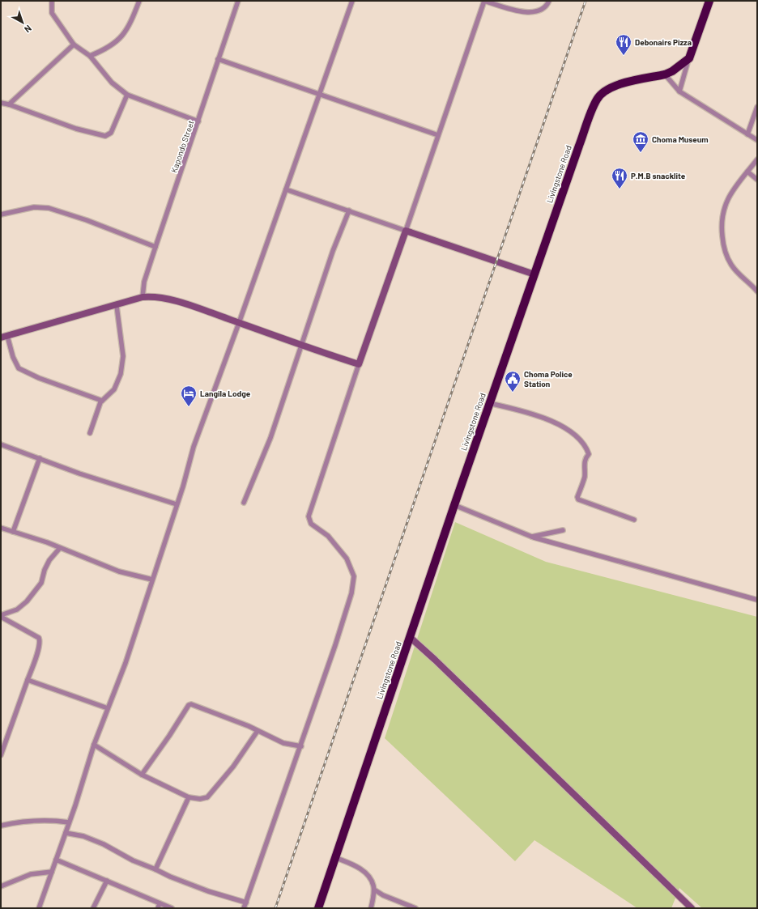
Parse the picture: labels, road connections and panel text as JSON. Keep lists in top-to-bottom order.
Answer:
{
  "streets": {
    "highway": ["Livingstone Road"],
    "street": ["Kapondo Street"]
  },
  "places": {
    "restaurant": ["Debonairs Pizza", "P.M.B snacklite"],
    "museum": ["Choma Museum"],
    "public building": ["Choma Police Station"],
    "hotel": ["Langila Lodge"]
  },
  "north": "bottom right"
}
